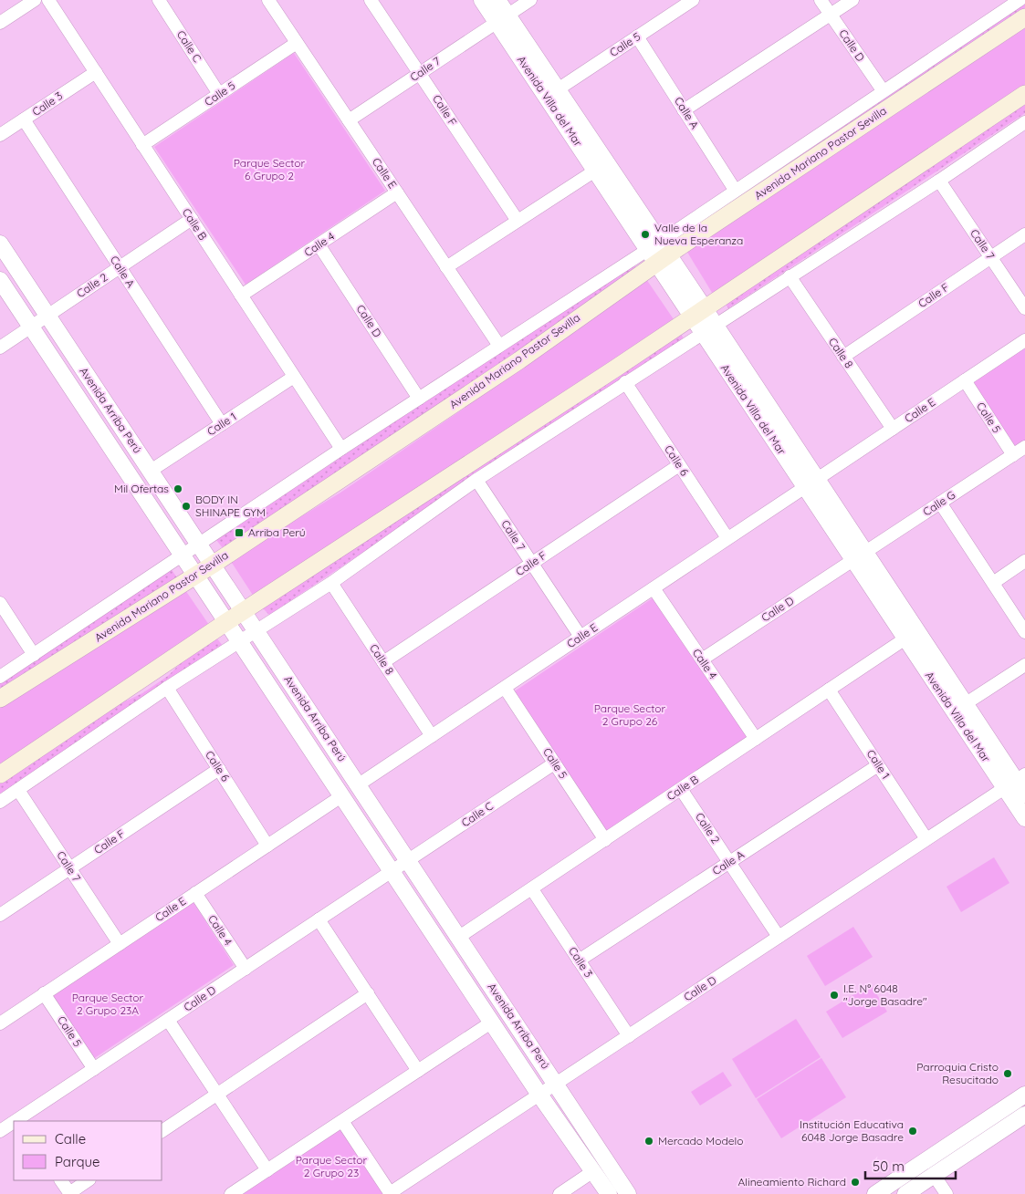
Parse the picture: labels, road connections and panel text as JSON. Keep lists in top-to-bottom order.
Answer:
{
  "streets": {
    "main road": ["Avenida Mariano Pastor Sevilla"],
    "street": [
      "Calle 5",
      "Calle D",
      "Calle C",
      "Calle 7",
      "Avenida Villa del Mar",
      "Calle 3",
      "Calle F",
      "Calle A",
      "Calle E",
      "Calle B",
      "Calle 4",
      "Calle 2",
      "Calle 8",
      "Avenida Arriba Perú",
      "Calle 1",
      "Calle 6",
      "Calle G"
    ]
  },
  "crossings": [
    ["Calle 5", "Calle D"],
    ["Calle 5", "Calle C"],
    ["Calle 5", "Avenida Villa del Mar"],
    ["Calle 5", "Calle A"],
    ["Calle 5", "Calle E"],
    ["Calle 5", "Calle B"],
    ["Calle 5", "Calle G"],
    ["Calle D", "Calle C"],
    ["Calle D", "Avenida Villa del Mar"],
    ["Calle D", "Calle 3"],
    ["Calle D", "Avenida Mariano Pastor Sevilla"],
    ["Calle D", "Calle 4"],
    ["Calle D", "Calle 2"],
    ["Calle D", "Avenida Arriba Perú"],
    ["Calle D", "Calle 1"],
    ["Calle D", "Calle G"],
    ["Calle C", "Avenida Arriba Perú"],
    ["Calle 7", "Avenida Villa del Mar"],
    ["Calle 7", "Calle F"],
    ["Calle 7", "Calle E"],
    ["Avenida Villa del Mar", "Avenida Mariano Pastor Sevilla"],
    ["Avenida Villa del Mar", "Calle E"],
    ["Avenida Villa del Mar", "Calle B"],
    ["Avenida Villa del Mar", "Calle G"],
    ["Calle 3", "Calle A"],
    ["Calle 3", "Calle B"],
    ["Calle F", "Calle 8"],
    ["Calle F", "Calle 6"],
    ["Calle A", "Avenida Mariano Pastor Sevilla"],
    ["Calle A", "Calle 2"],
    ["Calle A", "Calle 1"],
    ["Avenida Mariano Pastor Sevilla", "Calle E"],
    ["Avenida Mariano Pastor Sevilla", "Calle B"],
    ["Avenida Mariano Pastor Sevilla", "Avenida Arriba Perú"],
    ["Calle E", "Calle 4"],
    ["Calle E", "Calle 8"],
    ["Calle E", "Avenida Arriba Perú"],
    ["Calle E", "Calle 6"],
    ["Calle B", "Calle 4"],
    ["Calle B", "Calle 2"],
    ["Calle B", "Avenida Arriba Perú"],
    ["Calle B", "Calle 1"],
    ["Calle 2", "Avenida Arriba Perú"],
    ["Avenida Arriba Perú", "Calle 1"]
  ],
  "parks": [
    "Parque Sector 6 Grupo 2",
    "Parque Sector 2 Grupo 26",
    "Parque Sector 2 Grupo 23A",
    "Parque Sector 2 Grupo 23"
  ],
  "places": {
    "other": [
      "Valle de la Nueva Esperanza",
      "Mil Ofertas",
      "BODY IN SHINAPE GYM",
      "I.E. N° 6048 \"Jorge Basadre\"",
      "Parroquia Cristo Resucitado",
      "Institución Educativa 6048 Jorge Basadre",
      "Mercado Modelo",
      "Alineamiento Richard"
    ],
    "transit": ["Arriba Perú"]
  },
  "legend": ["Calle", "Parque"],
  "scale_bar": "50 m"
}
